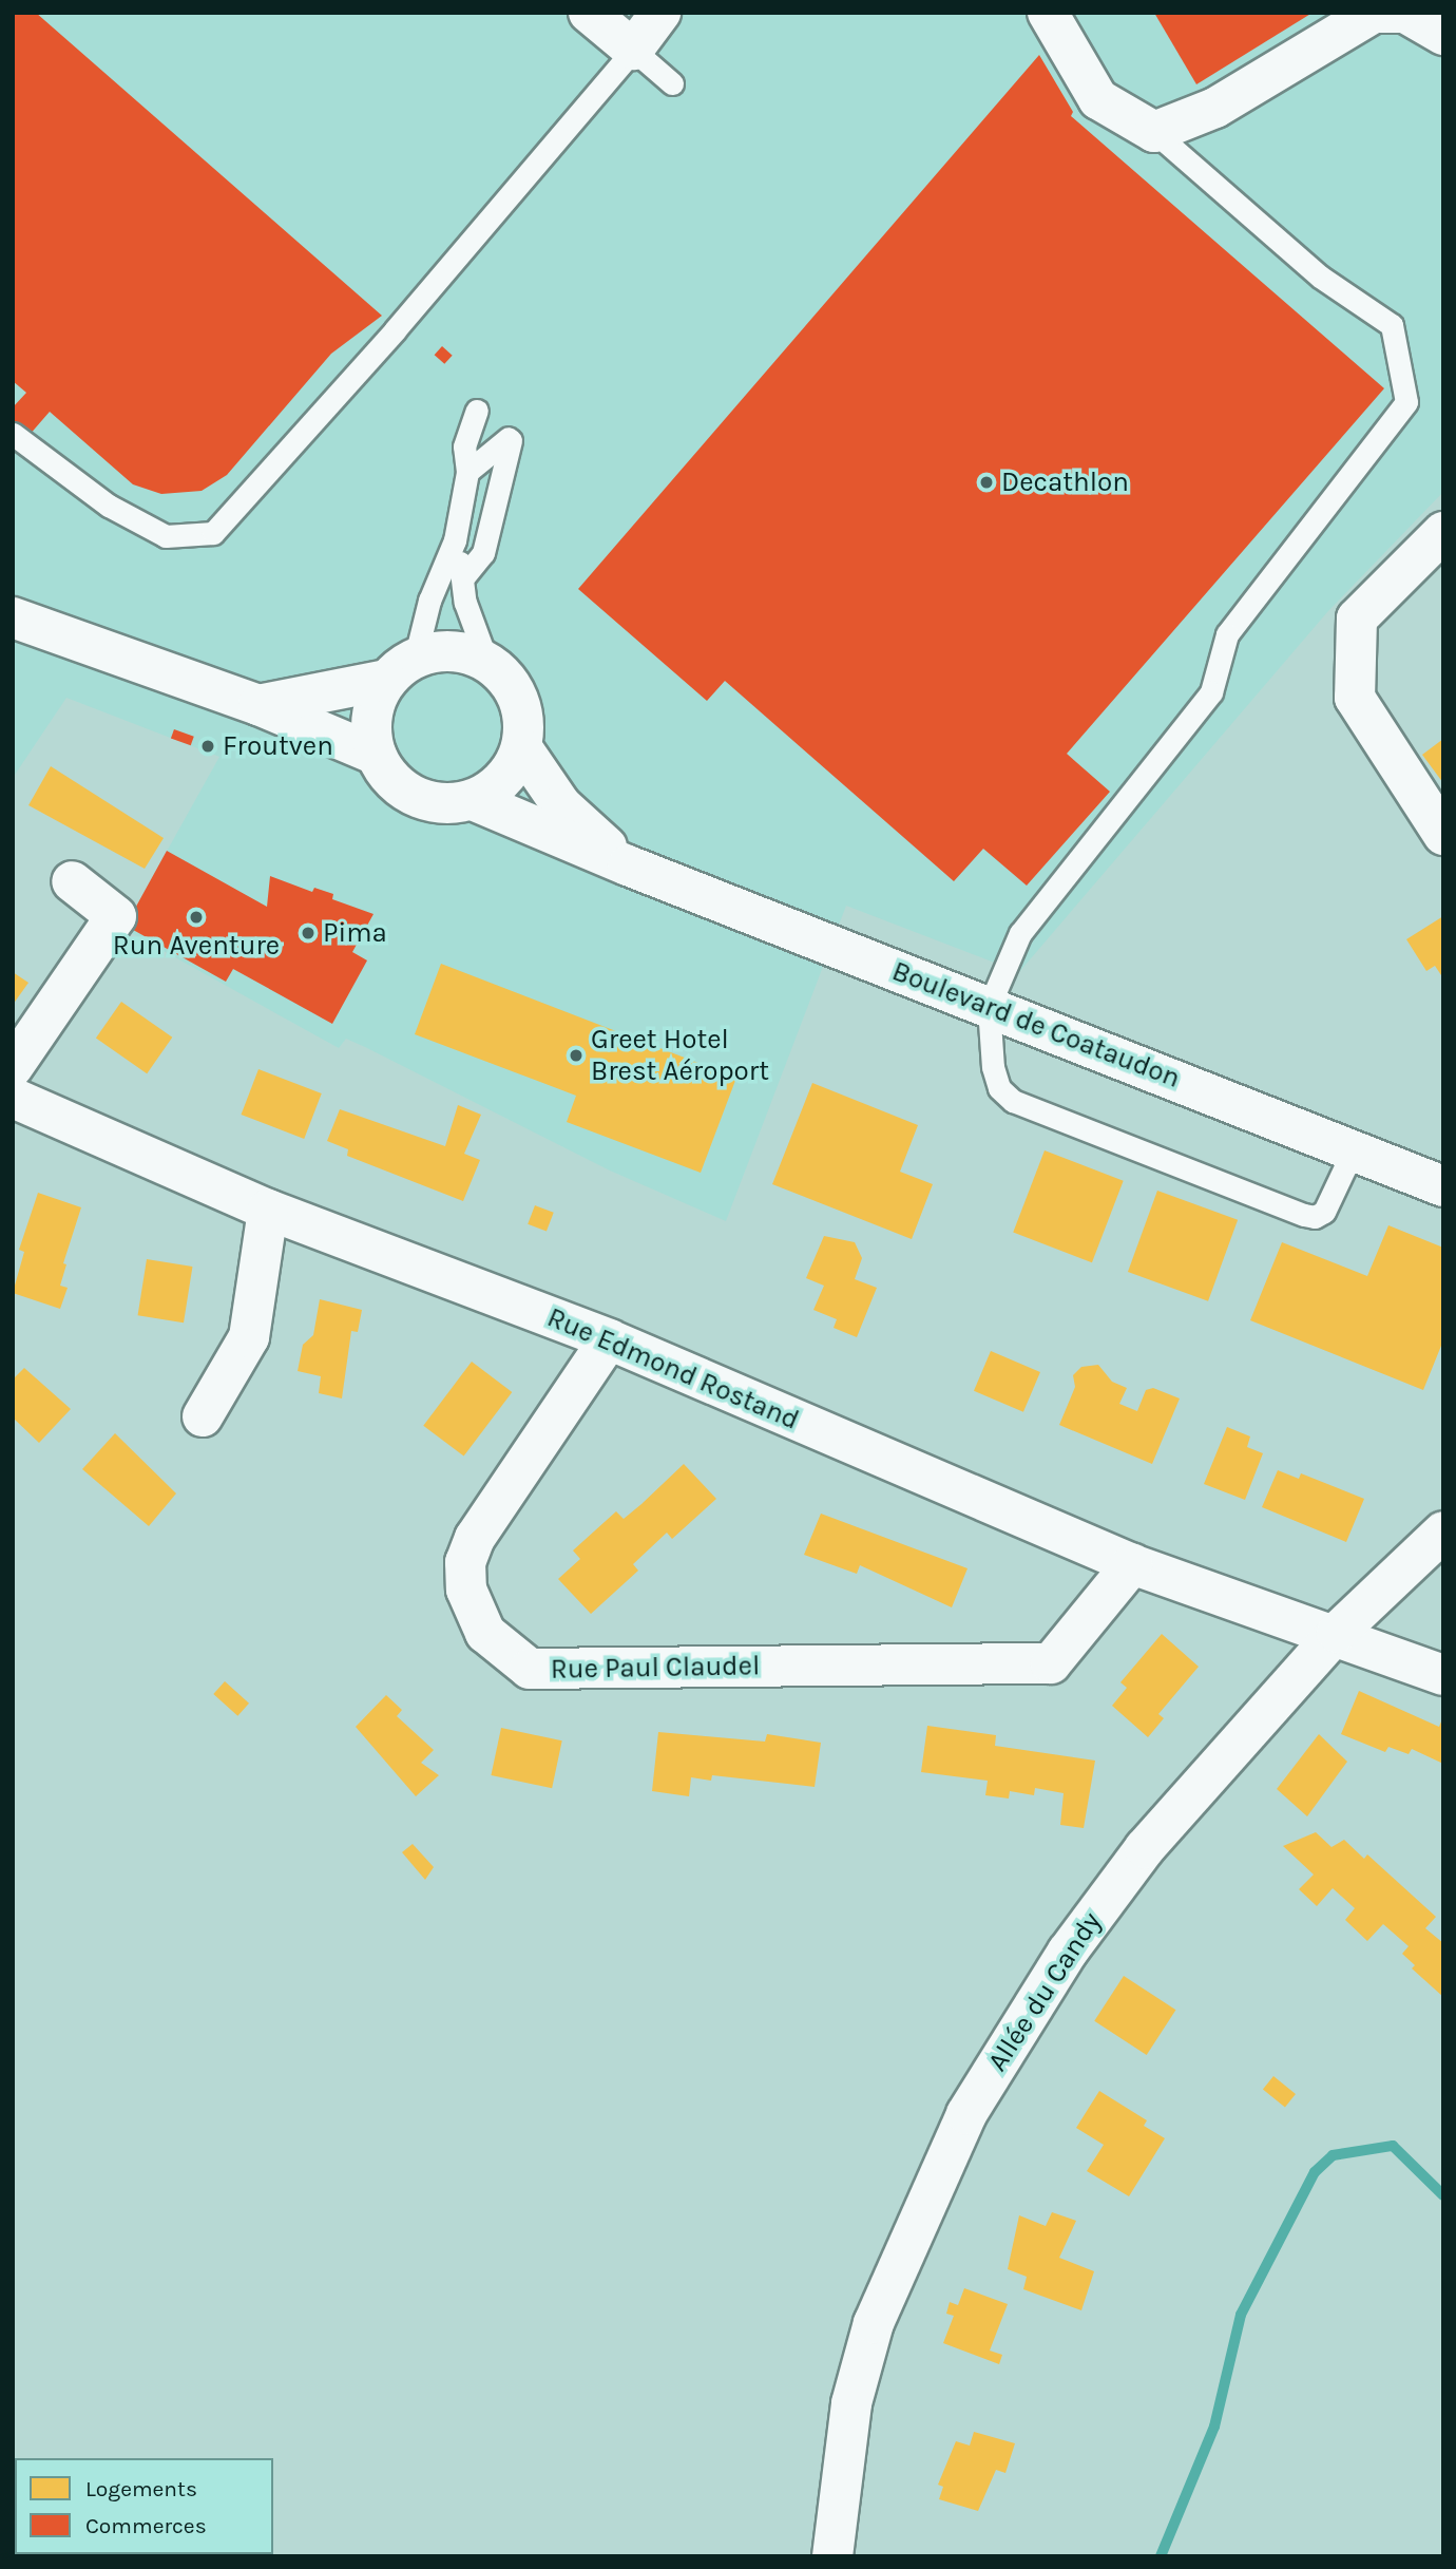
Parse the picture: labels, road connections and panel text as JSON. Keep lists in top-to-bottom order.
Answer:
{
  "streets": {
    "street": [
      "Boulevard de Coataudon",
      "Rue Edmond Rostand",
      "Rue Paul Claudel",
      "Allée du Candy"
    ]
  },
  "crossings": [
    ["Rue Edmond Rostand", "Rue Paul Claudel"],
    ["Rue Edmond Rostand", "Allée du Candy"]
  ],
  "places": [
    "Decathlon",
    "Froutven",
    "Run Aventure",
    "Pima",
    "Greet Hotel Brest Aéroport"
  ],
  "legend": ["Logements", "Commerces"]
}
